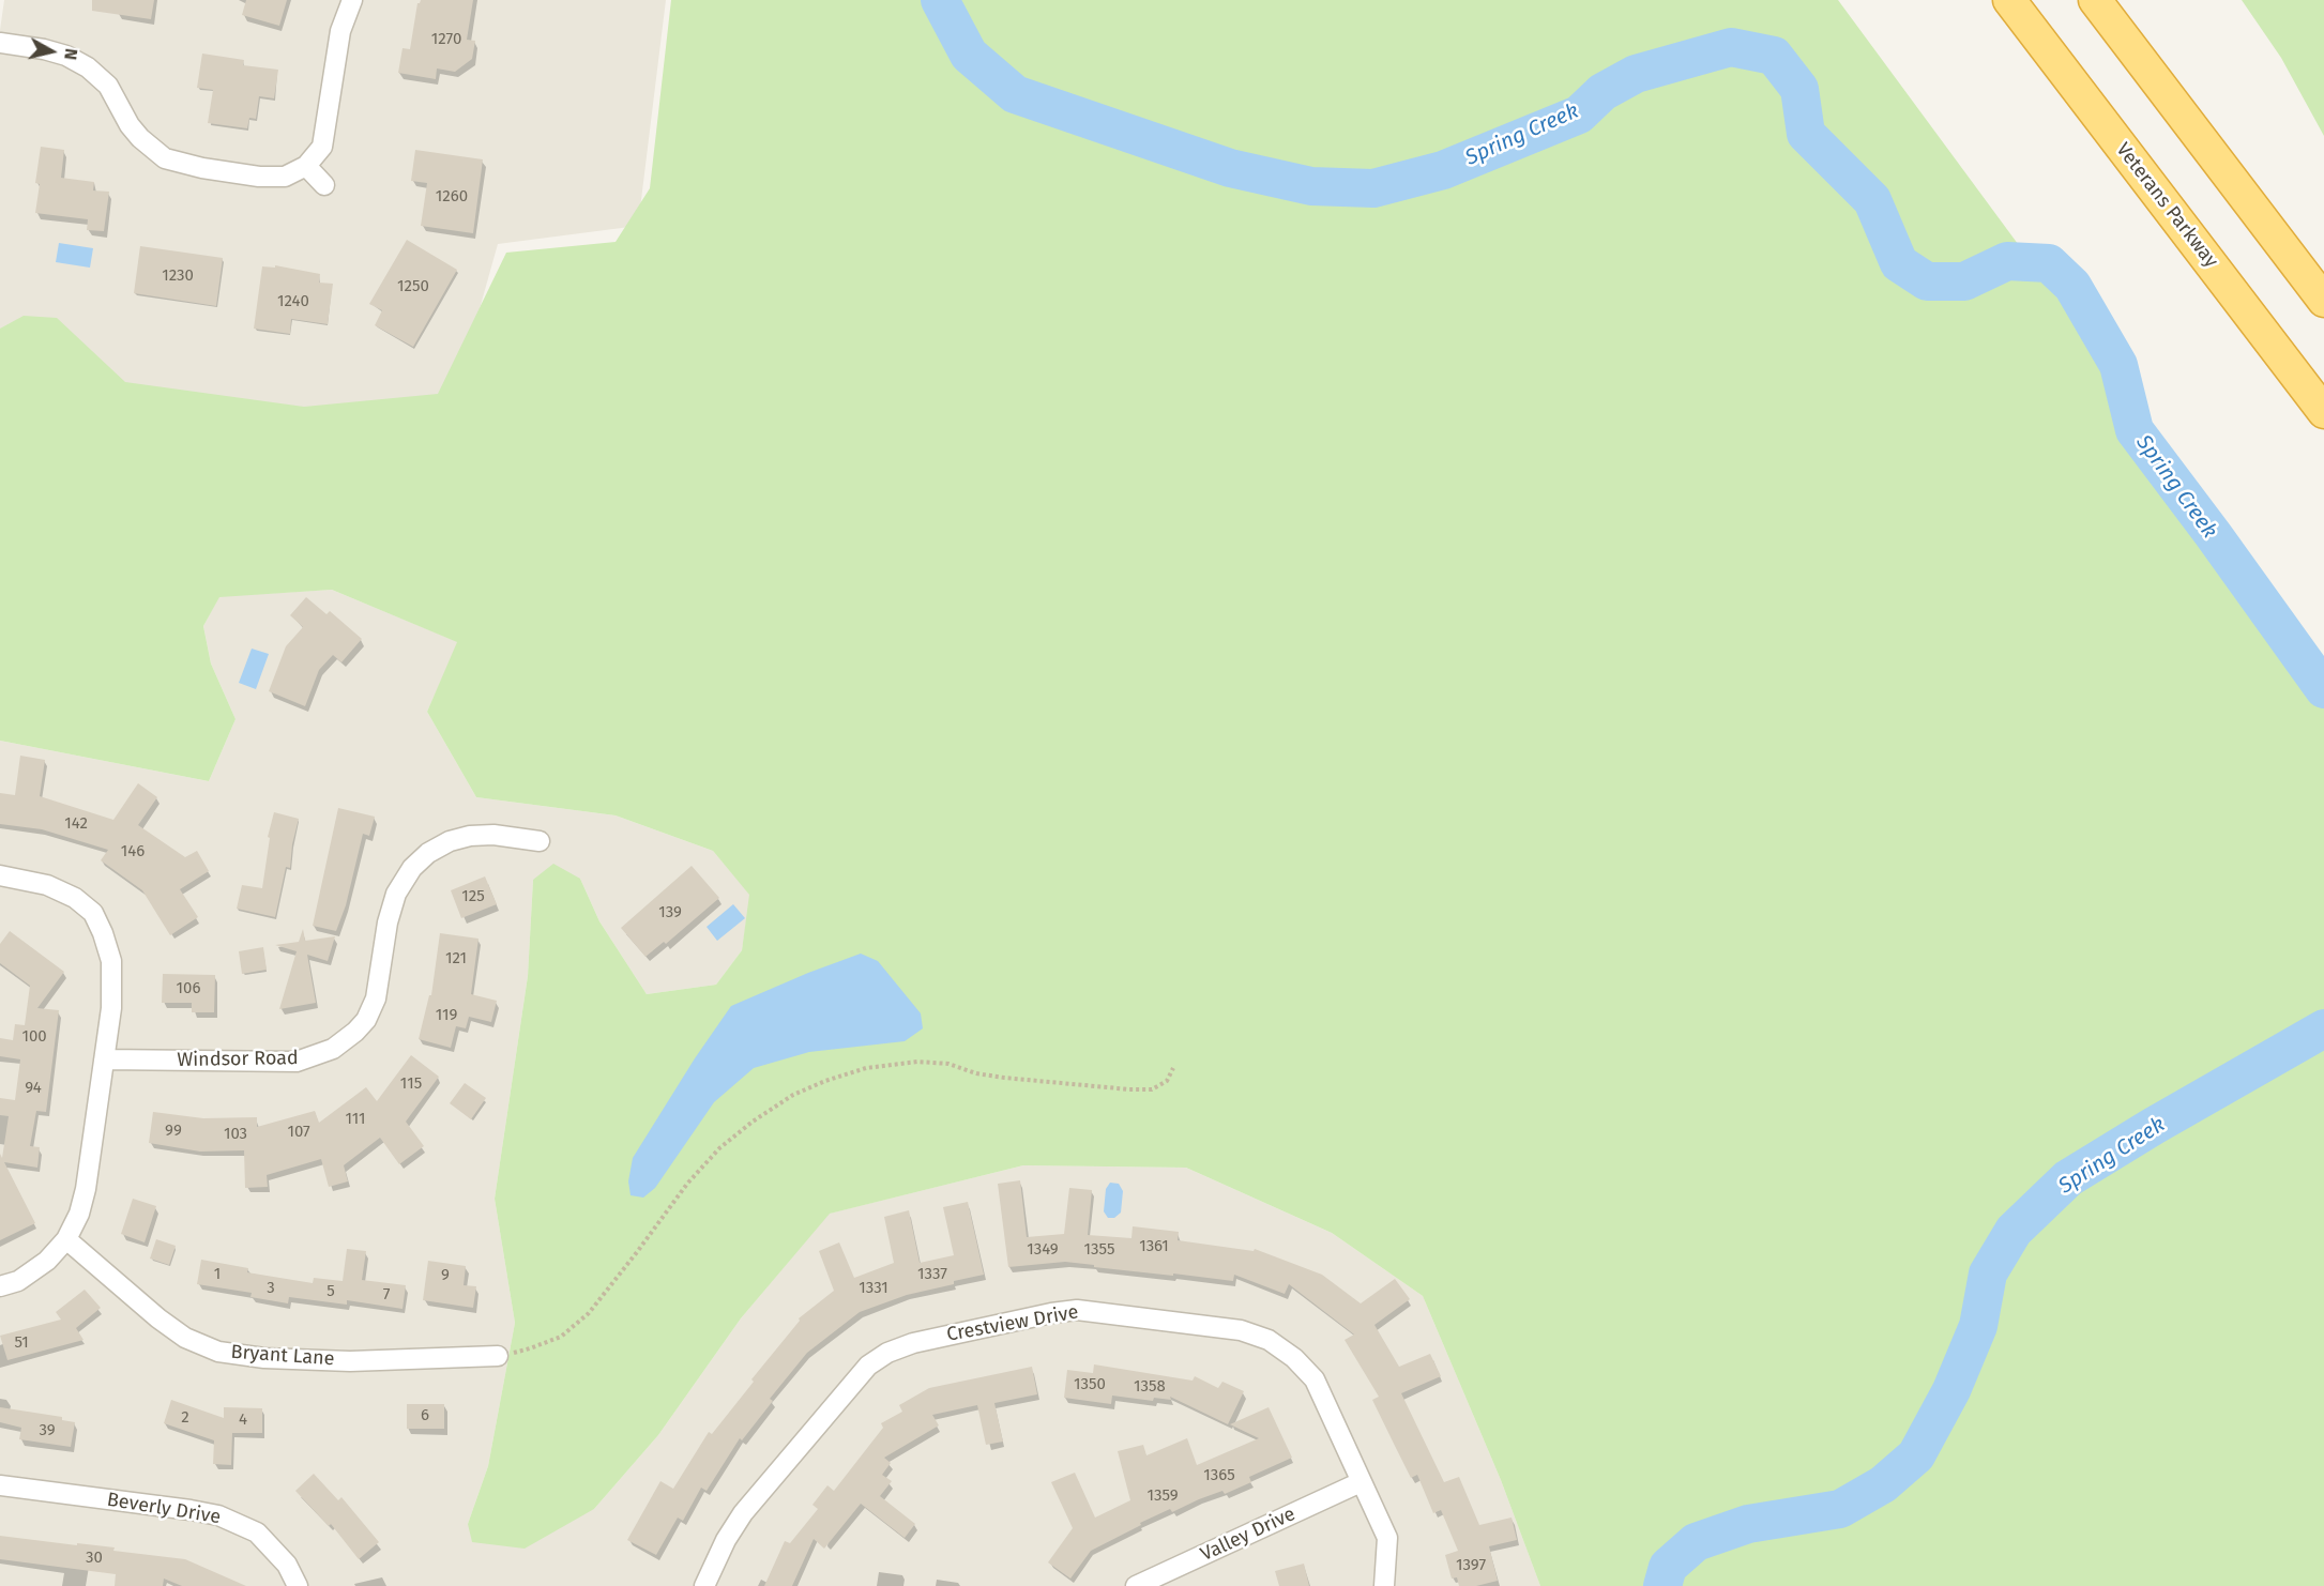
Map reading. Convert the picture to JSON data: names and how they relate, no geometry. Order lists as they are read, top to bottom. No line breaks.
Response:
{"streets":{"highway":["Veterans Parkway"],"street":["Windsor Road","Crestview Drive","Bryant Lane","Beverly Drive","Valley Drive"]},"crossings":[["Crestview Drive","Valley Drive"]],"water":["Spring Creek"],"house_numbers":["1270","1260","1230","1250","1240","142","146","125","139","121","106","119","100","115","94","111","99","107","103","1361","1349","1355","1","1337","9","3","1331","5","7","51","1350","1358","6","2","4","39","1365","1359","30","1397"],"north":"right"}
